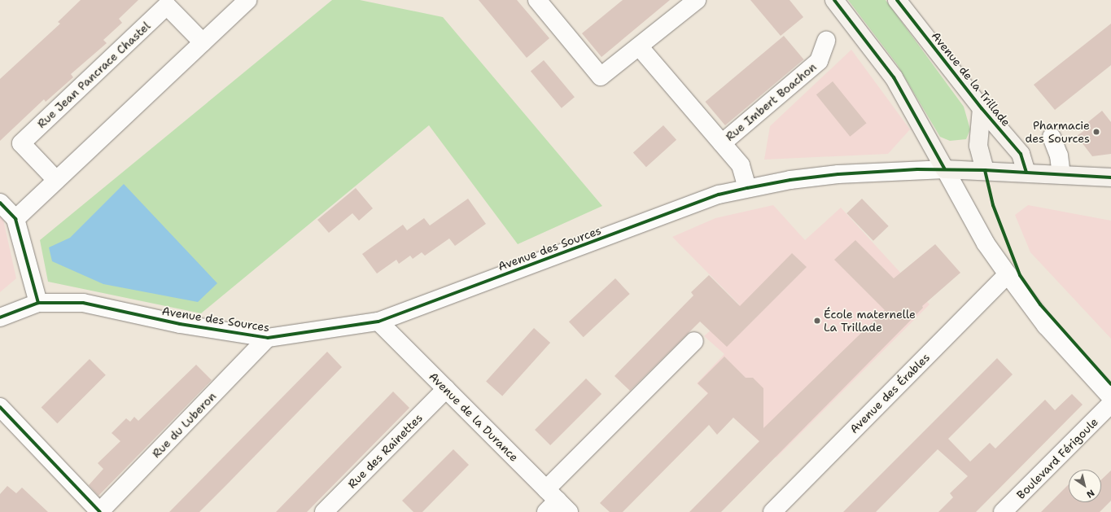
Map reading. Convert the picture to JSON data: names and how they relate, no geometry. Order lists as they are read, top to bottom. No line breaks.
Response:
{"streets":{"street":["Rue Jean Pancrace Chastel","Avenue de la Trillade","Rue Imbert Boachon","Avenue des Sources","Avenue des Érables","Avenue de la Durance","Rue du Luberon","Rue des Rainettes","Boulevard Férigoule"]},"crossings":[["Avenue de la Trillade","Avenue des Sources"],["Avenue des Sources","Avenue de la Durance"],["Avenue des Sources","Rue du Luberon"],["Avenue de la Durance","Rue des Rainettes"]],"places":["Pharmacie des Sources","École maternelle La Trillade"],"north":"bottom right"}
